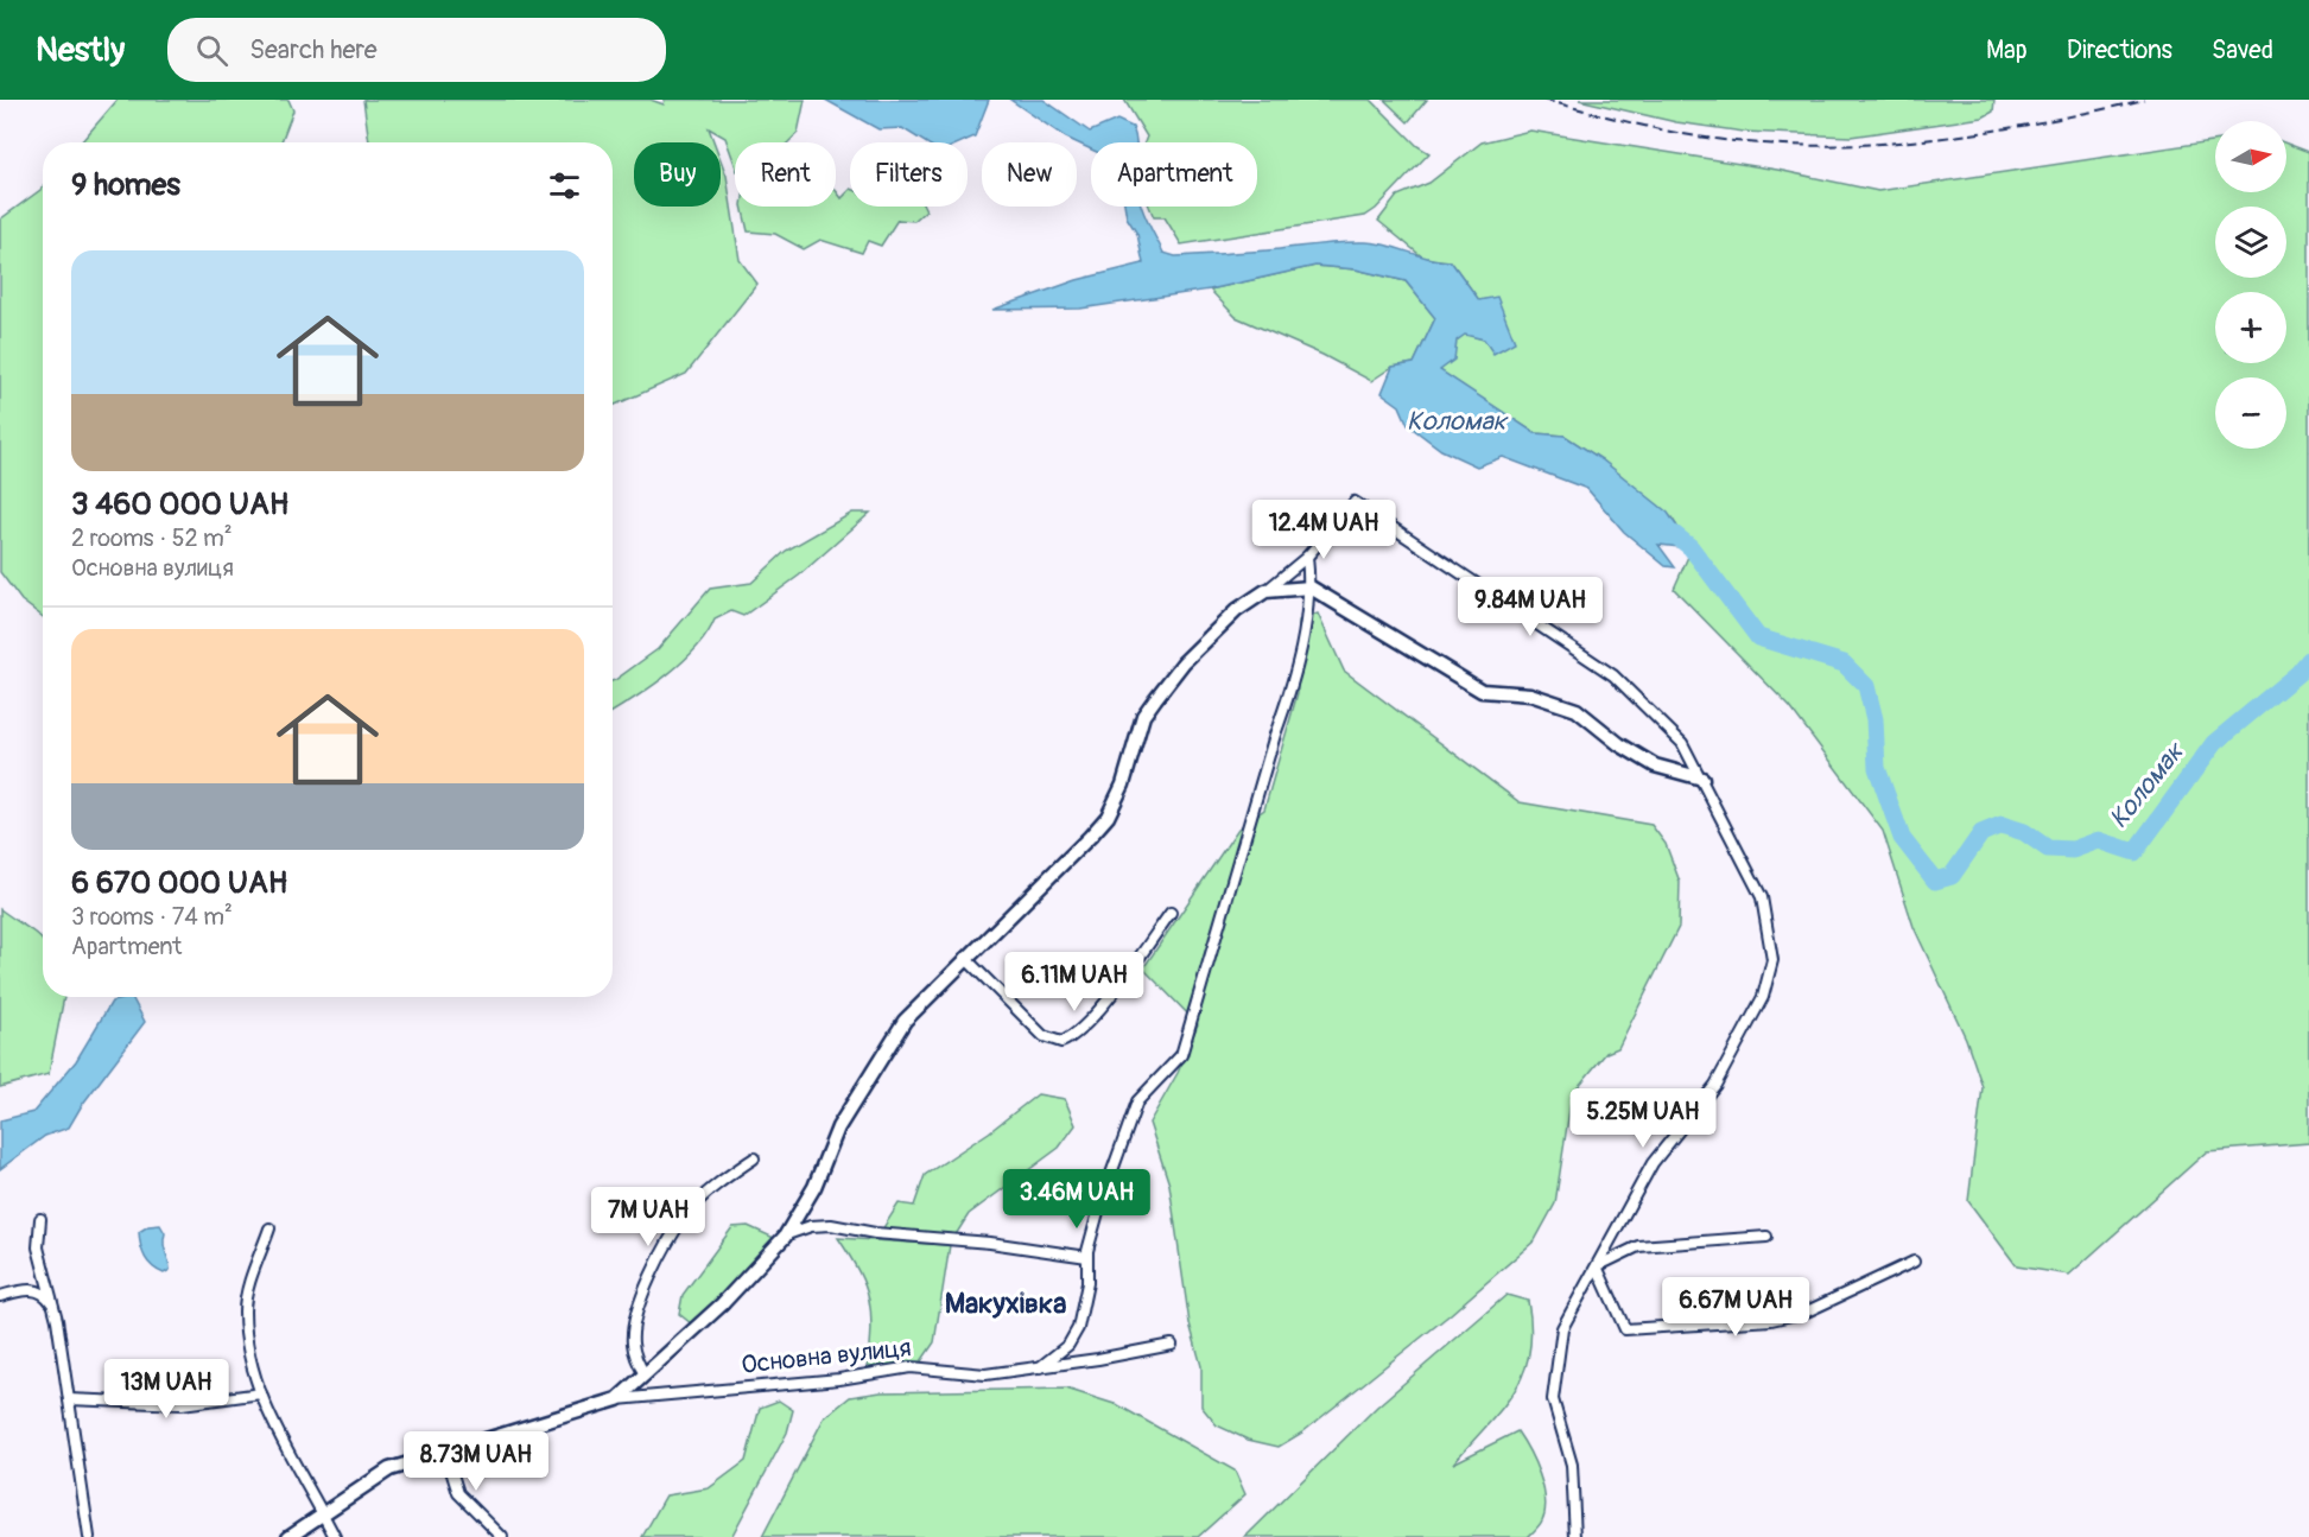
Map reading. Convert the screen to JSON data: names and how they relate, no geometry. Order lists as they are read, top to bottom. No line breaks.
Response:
{"streets":{"street":["Основна вулиця"]},"districts":["Макухівка"],"water":["Коломак"],"north":"right","page":{"header":"Nestly","search":"Search here","nav":["Map","Directions","Saved"],"map_buttons":["+","−"],"chip":["Buy","Rent","Filters","New","Apartment"],"heading":"9 homes","list":[{"name":"3 460 000 UAH","note":"2 rooms · 52 m² · Основна вулиця"},{"name":"6 670 000 UAH","note":"3 rooms · 74 m² · Apartment"}],"price":["12.4M UAH","9.84M UAH","6.11M UAH","5.25M UAH","3.46M UAH","7M UAH","6.67M UAH","13M UAH","8.73M UAH"]}}
